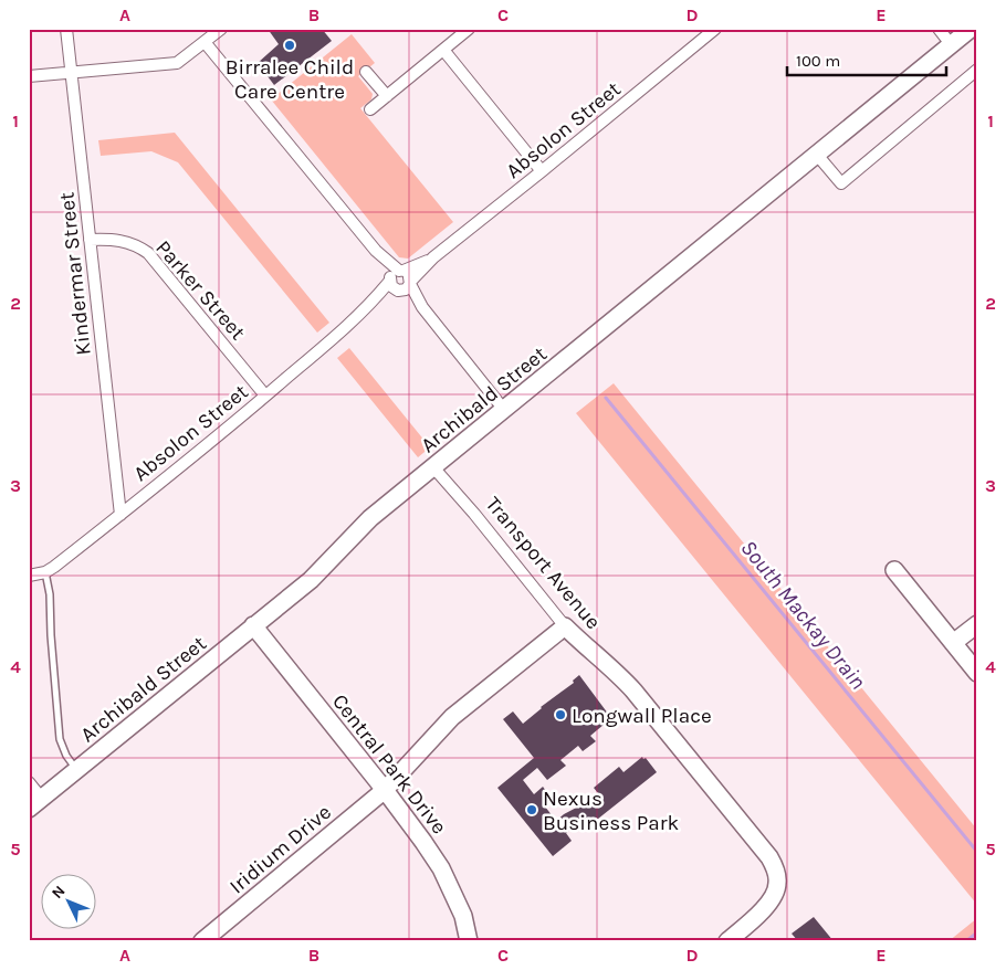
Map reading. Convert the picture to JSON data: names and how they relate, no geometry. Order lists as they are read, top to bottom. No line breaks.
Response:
{"streets":{"street":["Absolon Street","Kindermar Street","Parker Street","Archibald Street","Transport Avenue","Central Park Drive","Iridium Drive"]},"crossings":[["Absolon Street","Kindermar Street"],["Absolon Street","Parker Street"],["Kindermar Street","Parker Street"],["Archibald Street","Transport Avenue"],["Archibald Street","Central Park Drive"],["Central Park Drive","Iridium Drive"]],"water":["South Mackay Drain"],"places":["Birralee Child Care Centre","Longwall Place","Nexus Business Park"],"scale_bar":"100 m","north":"top left","grid":{"columns":["A","B","C","D","E"],"rows":["1","2","3","4","5"]}}
